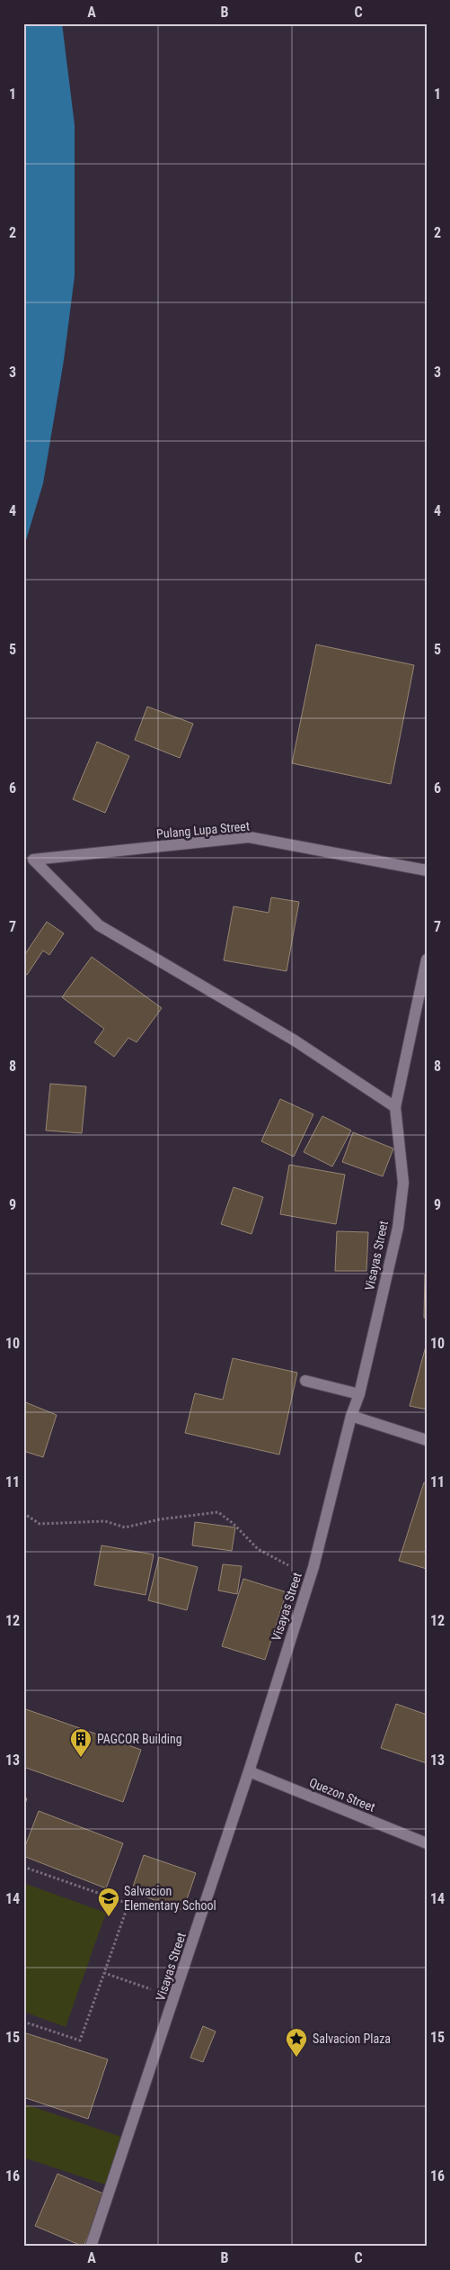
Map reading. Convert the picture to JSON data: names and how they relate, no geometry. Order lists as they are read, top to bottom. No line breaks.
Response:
{"streets":{"street":["Pulang Lupa Street","Visayas Street","Quezon Street"]},"crossings":[["Pulang Lupa Street","Visayas Street"],["Visayas Street","Quezon Street"]],"places":{"building":["PAGCOR Building"],"school or university":["Salvacion Elementary School"],"place":["Salvacion Plaza"]},"grid":{"columns":["A","B","C"],"rows":["1","2","3","4","5","6","7","8","9","10","11","12","13","14","15","16"]}}
